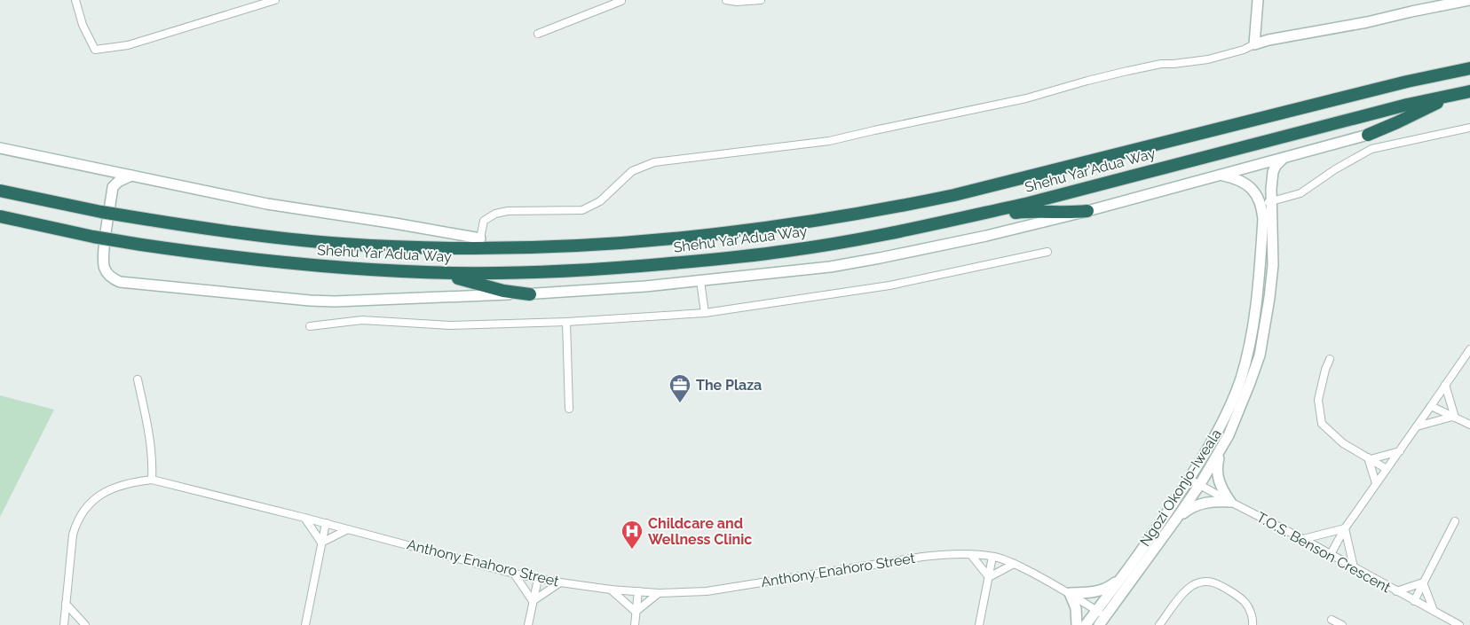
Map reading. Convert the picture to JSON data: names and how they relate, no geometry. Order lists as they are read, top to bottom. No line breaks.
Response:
{"streets":{"highway":["Shehu Yar'Adua Way"],"street":["Ngozi Okonjo-Iweala","T.O.S. Benson Crescent","Anthony Enahoro Street"]},"crossings":[["Ngozi Okonjo-Iweala","T.O.S. Benson Crescent"],["Ngozi Okonjo-Iweala","Anthony Enahoro Street"]],"places":{"office":["The Plaza"],"hospital":["Childcare and Wellness Clinic"]}}
